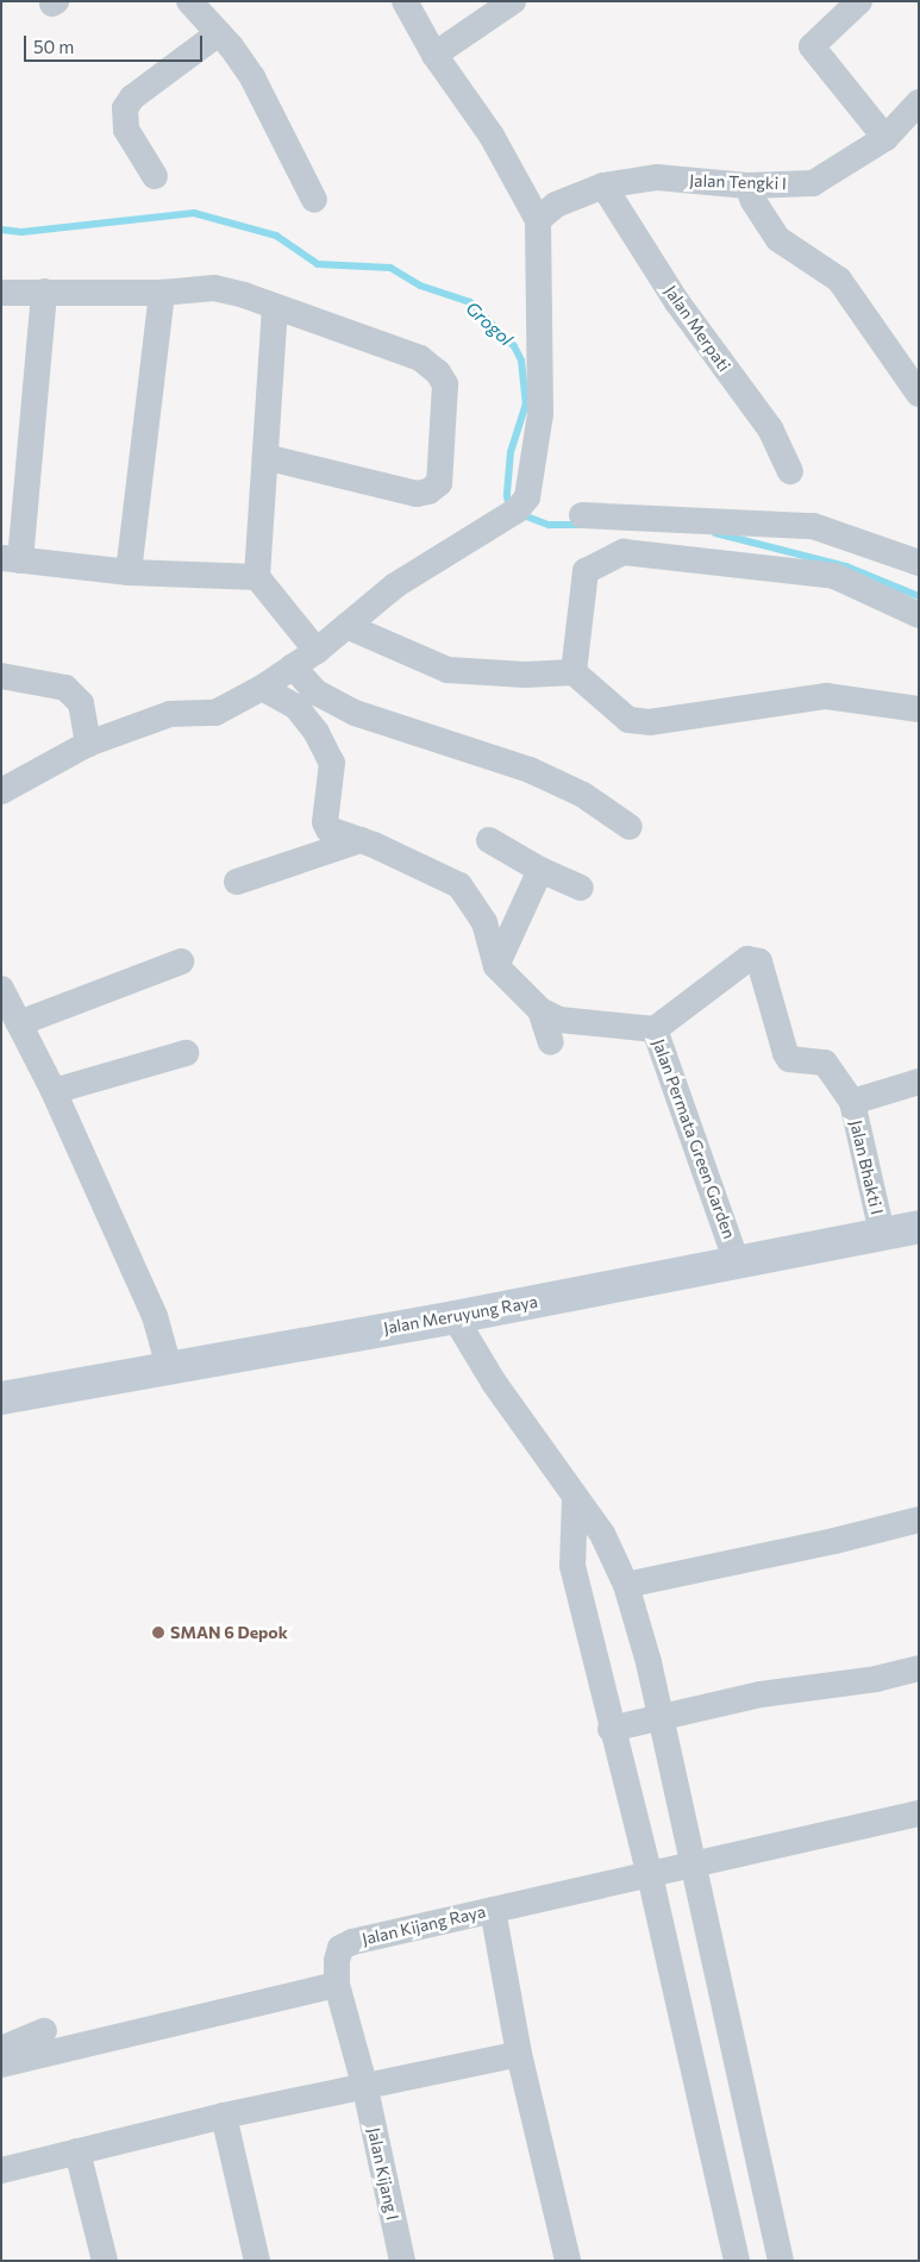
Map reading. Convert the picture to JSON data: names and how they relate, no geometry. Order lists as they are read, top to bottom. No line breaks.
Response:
{"streets":{"main road":["Jalan Meruyung Raya"],"street":["Jalan Tengki I","Jalan Merpati","Jalan Permata Green Garden","Jalan Bhakti I","Jalan Kijang Raya","Jalan Kijang I"]},"crossings":[["Jalan Tengki I","Jalan Merpati"],["Jalan Permata Green Garden","Jalan Meruyung Raya"],["Jalan Bhakti I","Jalan Meruyung Raya"],["Jalan Kijang Raya","Jalan Kijang I"]],"water":["Grogol"],"places":["SMAN 6 Depok"],"scale_bar":"50 m"}
